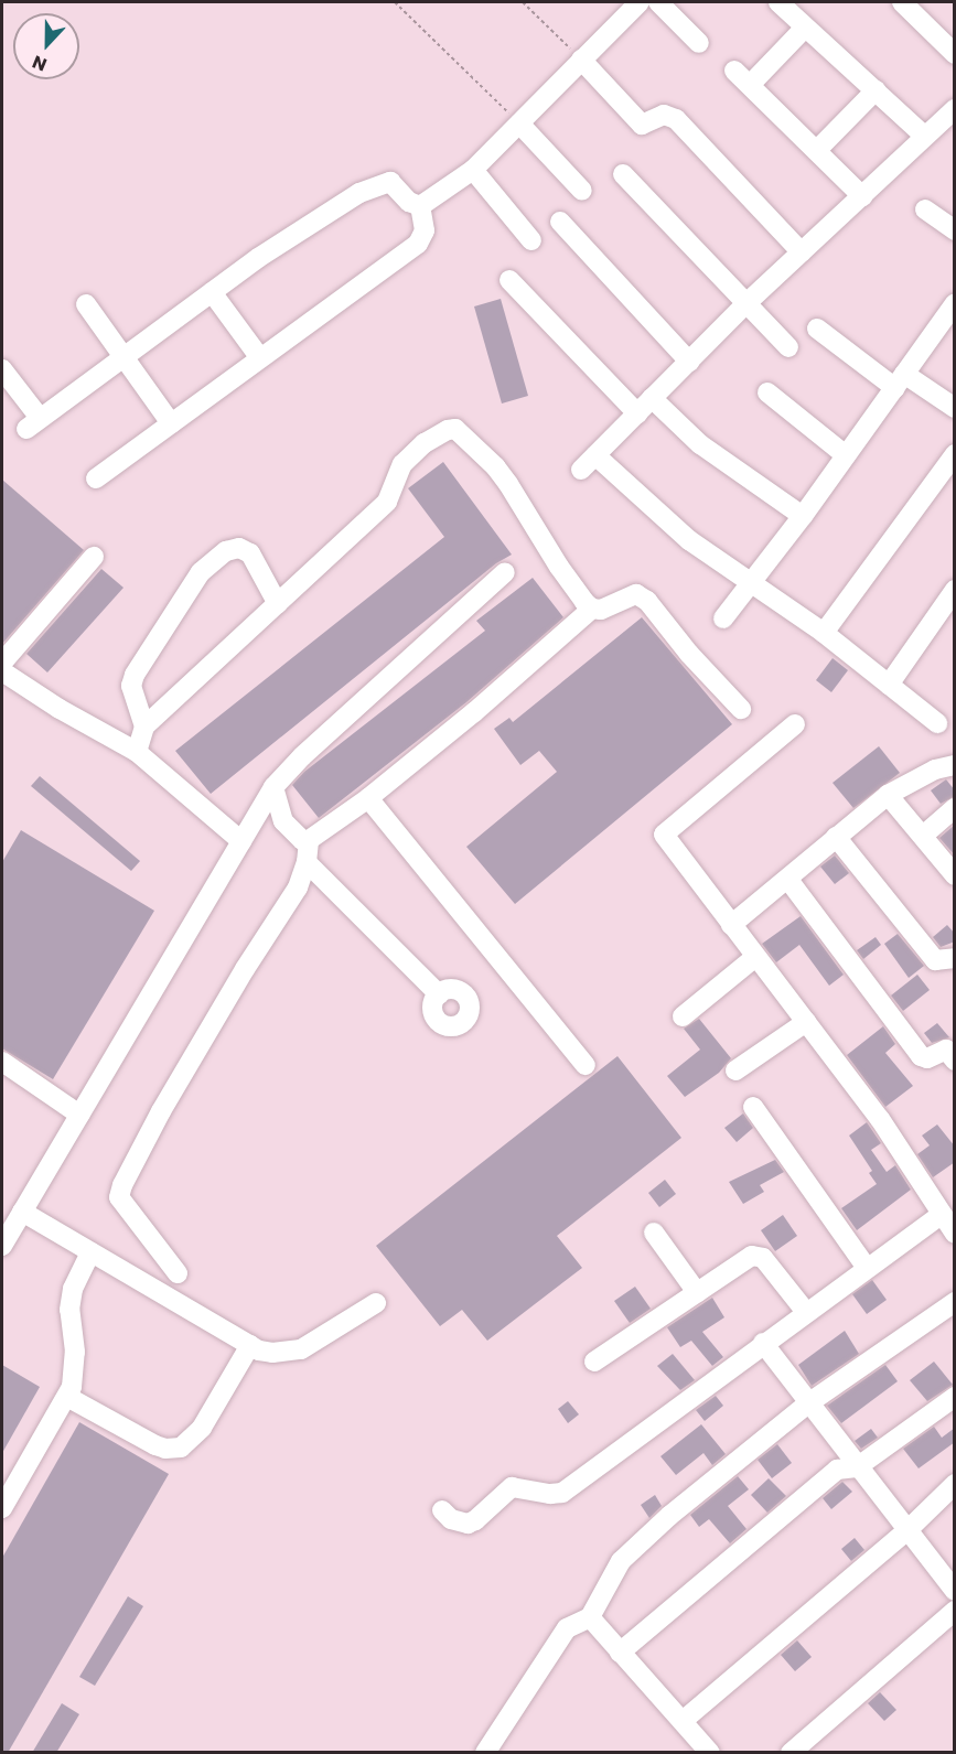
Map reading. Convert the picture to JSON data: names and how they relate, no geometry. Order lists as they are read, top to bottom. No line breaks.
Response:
{"north":"bottom"}
